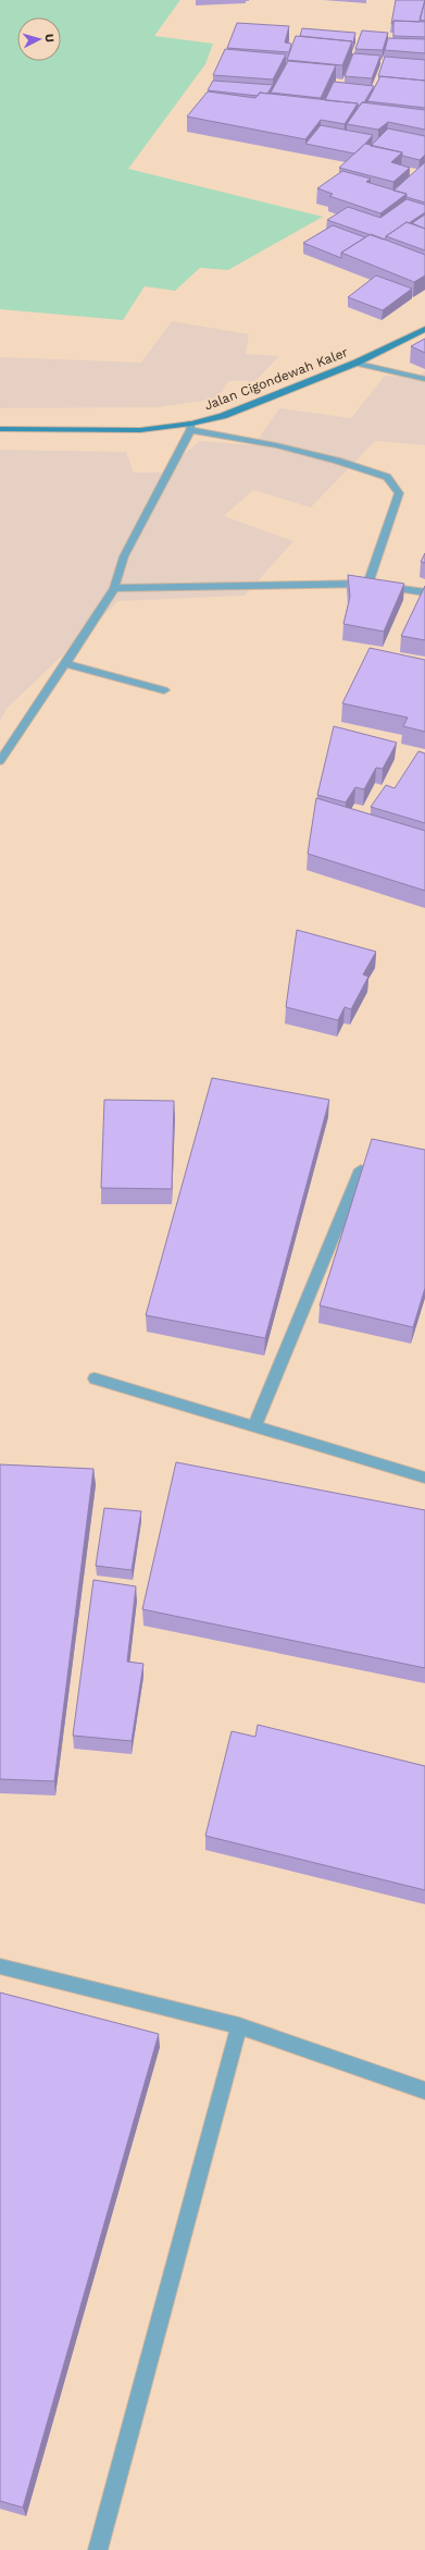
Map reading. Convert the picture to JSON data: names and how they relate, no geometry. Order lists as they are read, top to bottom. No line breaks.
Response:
{"streets":{"main road":["Jalan Cigondewah Kaler"]},"north":"right"}
